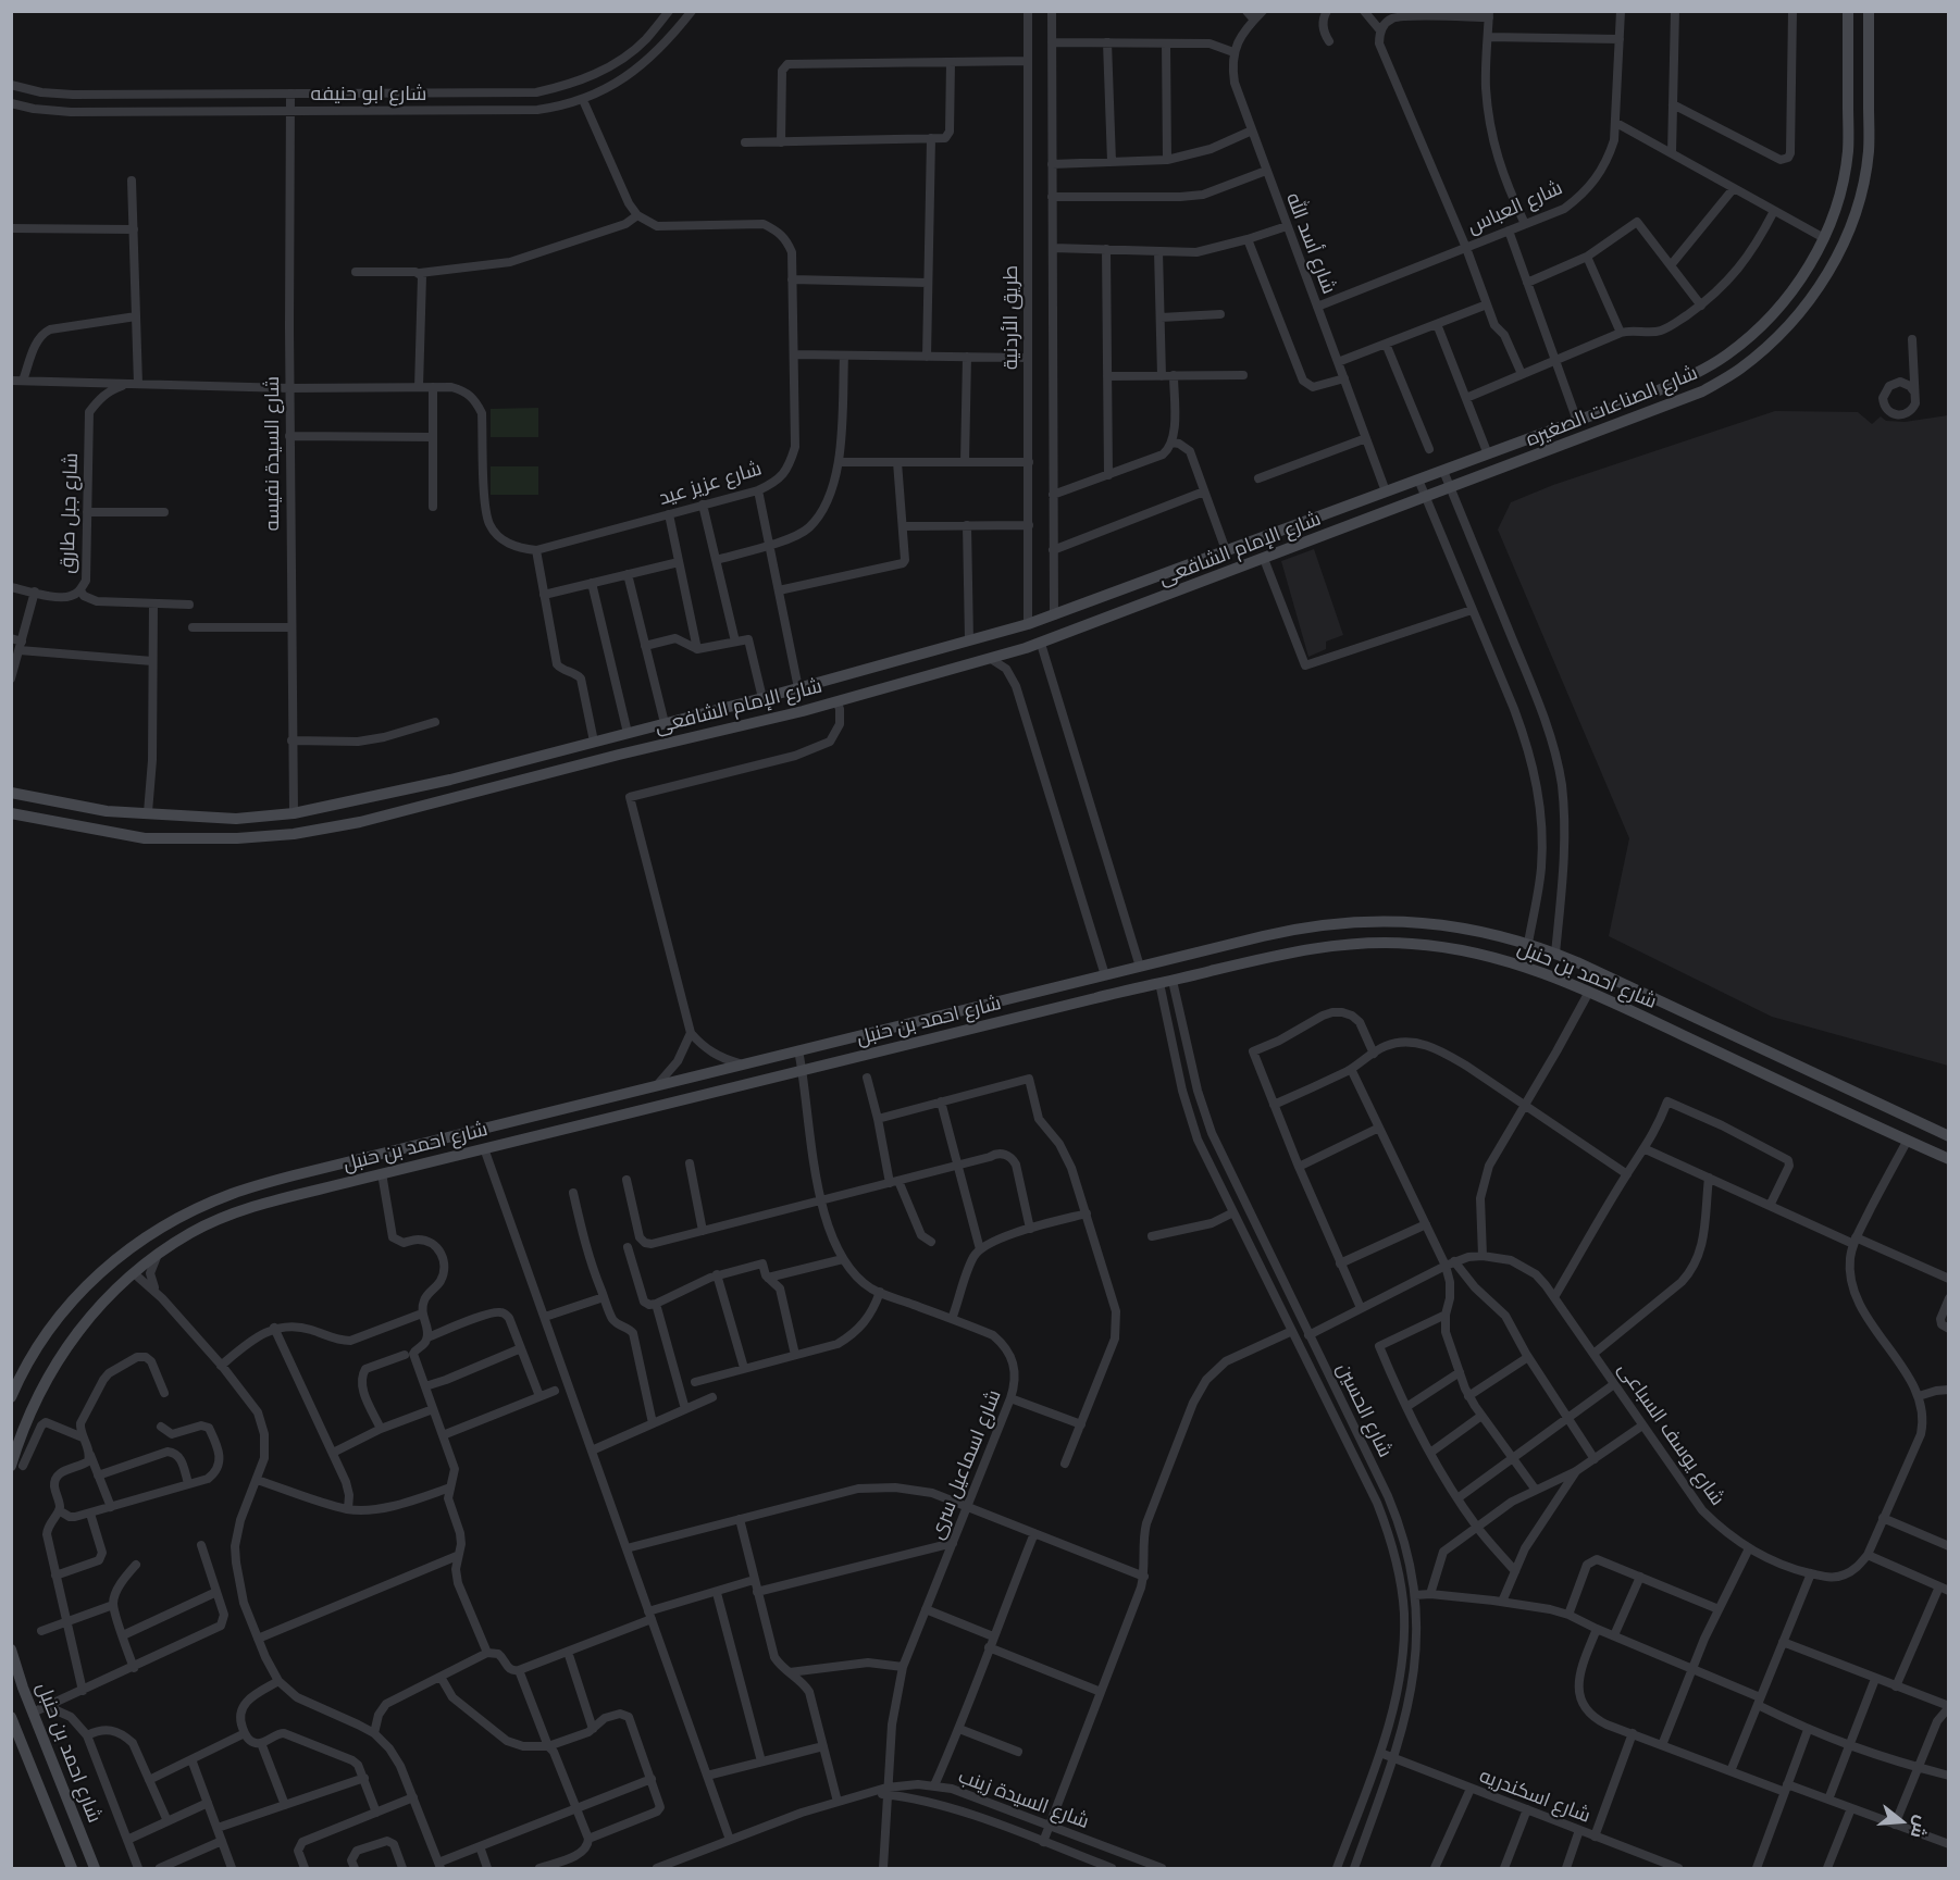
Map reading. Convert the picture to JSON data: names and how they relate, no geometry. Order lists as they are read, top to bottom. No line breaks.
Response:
{"streets":{"street":["شارع ابو حنيفه","شارع العباس","شارع أسد الله","طريق الأردنية","شارع الصناعات الصغيره","شارع السيدة نفيسه","شارع عزيز عيد","شارع جبل طارق","شارع الإمام الشافعى","شارع احمد بن حنبل","شارع الحسين","شارع يوسف السباعى","شارع اسماعيل سرى","شارع اسكندريه","شارع السيدة زينب"]},"crossings":[["شارع ابو حنيفه","شارع السيدة نفيسه"],["شارع العباس","شارع أسد الله"],["شارع أسد الله","شارع الإمام الشافعى"],["طريق الأردنية","شارع الإمام الشافعى"],["شارع الصناعات الصغيره","شارع الإمام الشافعى"],["شارع السيدة نفيسه","شارع الإمام الشافعى"],["شارع احمد بن حنبل","شارع الحسين"],["شارع احمد بن حنبل","شارع يوسف السباعى"],["شارع احمد بن حنبل","شارع اسماعيل سرى"],["شارع الحسين","شارع يوسف السباعى"],["شارع الحسين","شارع اسكندريه"],["شارع اسماعيل سرى","شارع السيدة زينب"]],"north":"right"}
